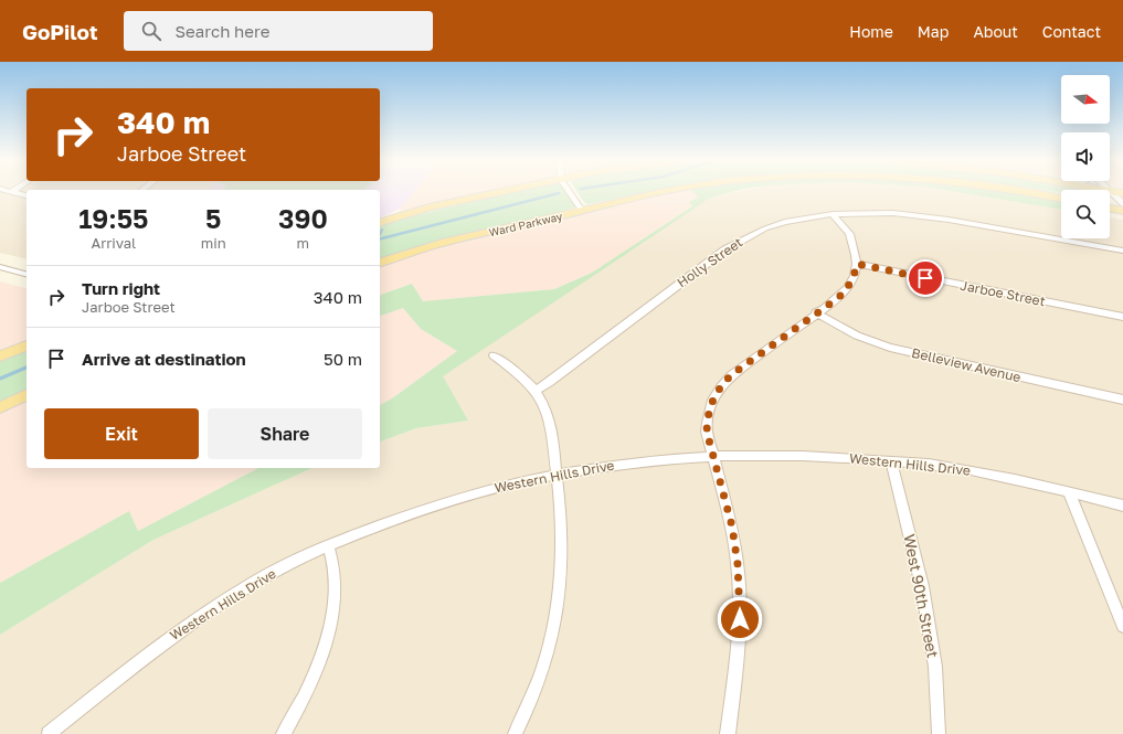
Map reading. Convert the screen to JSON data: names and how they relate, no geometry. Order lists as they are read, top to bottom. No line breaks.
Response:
{"streets":{"main road":["Ward Parkway"],"street":["Holly Street","Jarboe Street","Belleview Avenue","Western Hills Drive","West 90th Street"]},"crossings":[["Western Hills Drive","West 90th Street"]],"north":"right","page":{"header":"GoPilot","search":"Search here","nav":["Home","Map","About","Contact"],"turn":["340 m","Jarboe Street"],"eta":["19:55","Arrival","5","min","390","m"],"list":[{"name":"Turn right","note":"Jarboe Street","value":"340 m"},{"name":"Arrive at destination","value":"50 m"}],"buttons":["Exit","Share"]}}
